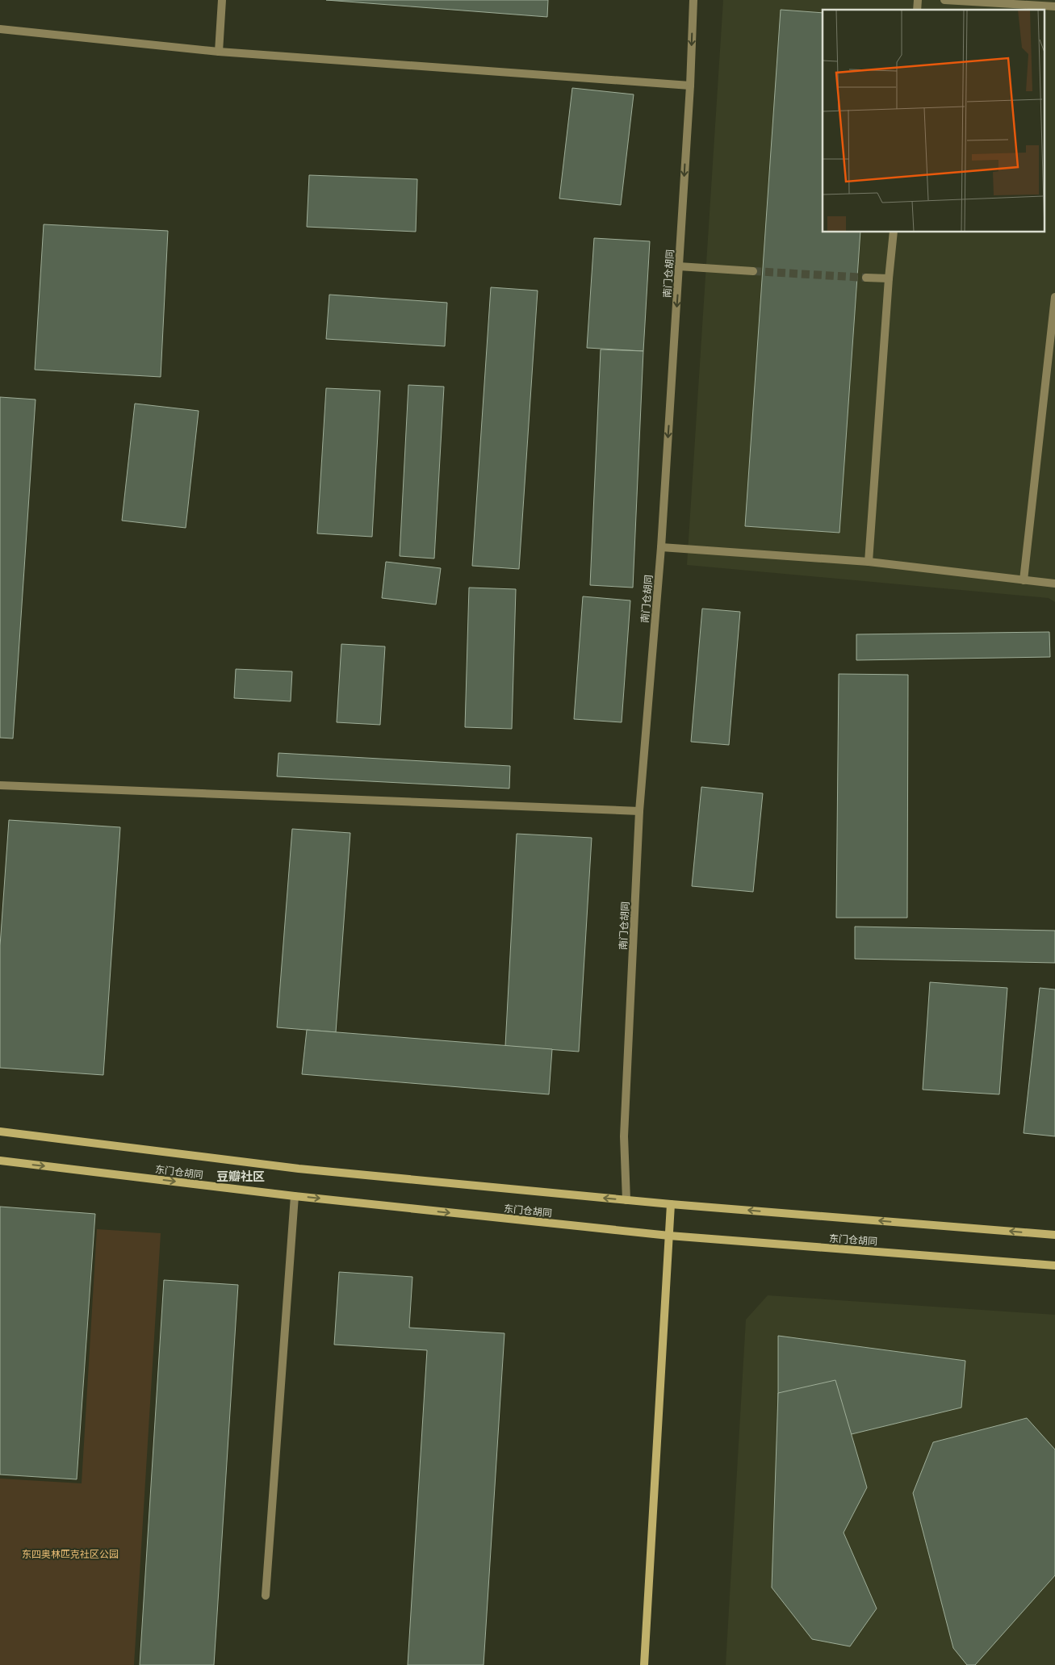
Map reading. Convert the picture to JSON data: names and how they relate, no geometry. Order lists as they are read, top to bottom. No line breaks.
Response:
{"streets":{"street":["南门仓胡同","东门仓胡同"]},"crossings":[["南门仓胡同","东门仓胡同"]],"one_way":["南门仓胡同"],"districts":["豆瓣社区"],"parks":["东四奥林匹克社区公园"]}
